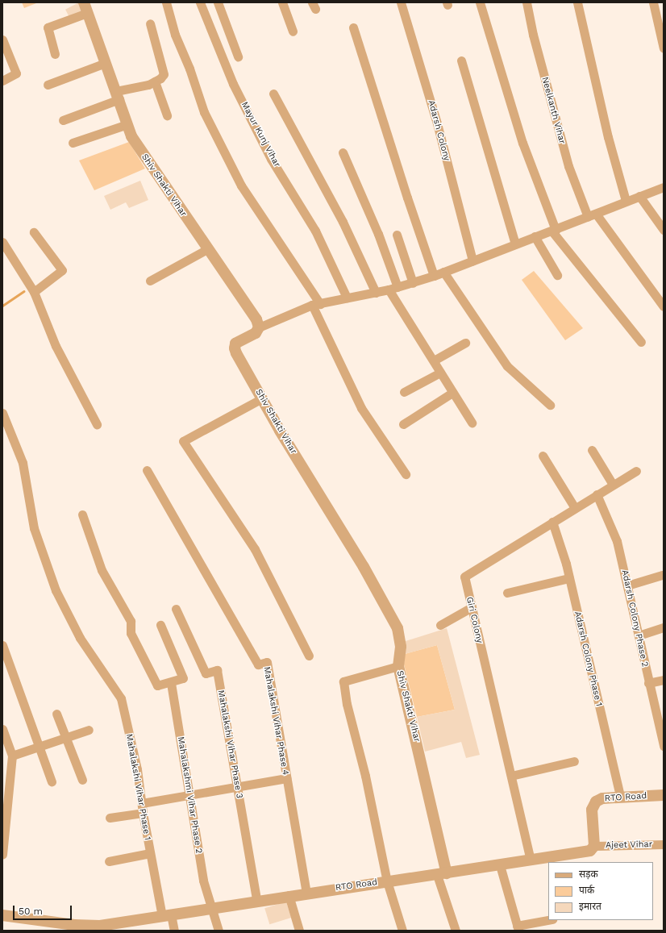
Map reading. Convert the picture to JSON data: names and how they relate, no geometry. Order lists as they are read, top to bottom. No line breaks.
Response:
{"streets":{"street":["Neelkanth Vihar","Adarsh Colony","Mayur Kunj Vihar","Shiv Shakti Vihar","Adarsh Colony Phase 2","Giri Colony","Adarsh Colony Phase 1","Mahalakshi Vihar Phase 4","Mahalakshi Vihar Phase 3","Mahalakshi Vihar Phase 1","Mahalakshmi Vihar Phase 2","RTO Road","Ajeet Vihar"]},"crossings":[["Shiv Shakti Vihar","RTO Road"],["Adarsh Colony Phase 2","Giri Colony"],["Giri Colony","Adarsh Colony Phase 1"],["Giri Colony","RTO Road"],["Adarsh Colony Phase 1","RTO Road"],["Mahalakshi Vihar Phase 4","RTO Road"],["Mahalakshi Vihar Phase 3","RTO Road"],["Mahalakshi Vihar Phase 1","RTO Road"],["Mahalakshmi Vihar Phase 2","RTO Road"],["RTO Road","Ajeet Vihar"]],"legend":["सड़क","पार्क","इमारत"],"scale_bar":"50 m"}
